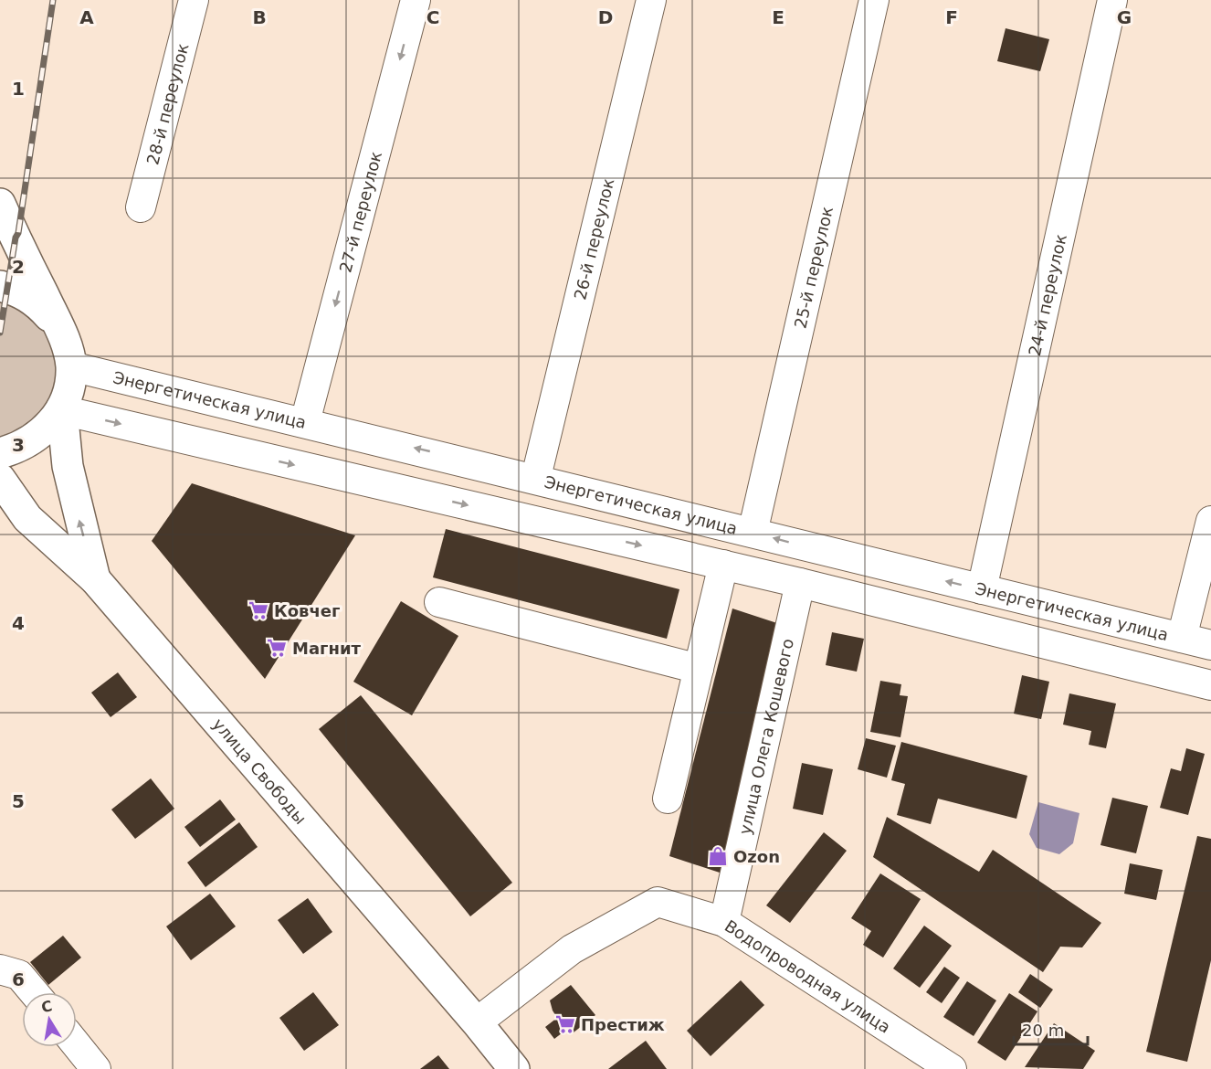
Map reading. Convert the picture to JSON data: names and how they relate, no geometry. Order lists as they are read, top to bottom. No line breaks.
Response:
{"streets":{"main road":["улица Свободы"],"street":["28-й переулок","27-й переулок","26-й переулок","25-й переулок","24-й переулок","Энергетическая улица","улица Олега Кошевого","Водопроводная улица"]},"crossings":[["27-й переулок","Энергетическая улица"],["26-й переулок","Энергетическая улица"],["25-й переулок","Энергетическая улица"],["24-й переулок","Энергетическая улица"],["улица Олега Кошевого","Водопроводная улица"],["улица Свободы","Водопроводная улица"]],"one_way":["27-й переулок"],"places":{"supermarket":["Ковчег","Магнит","Престиж"],"shop":["Ozon"]},"scale_bar":"20 m","north":"top","grid":{"columns":["A","B","C","D","E","F","G"],"rows":["1","2","3","4","5","6"]}}
